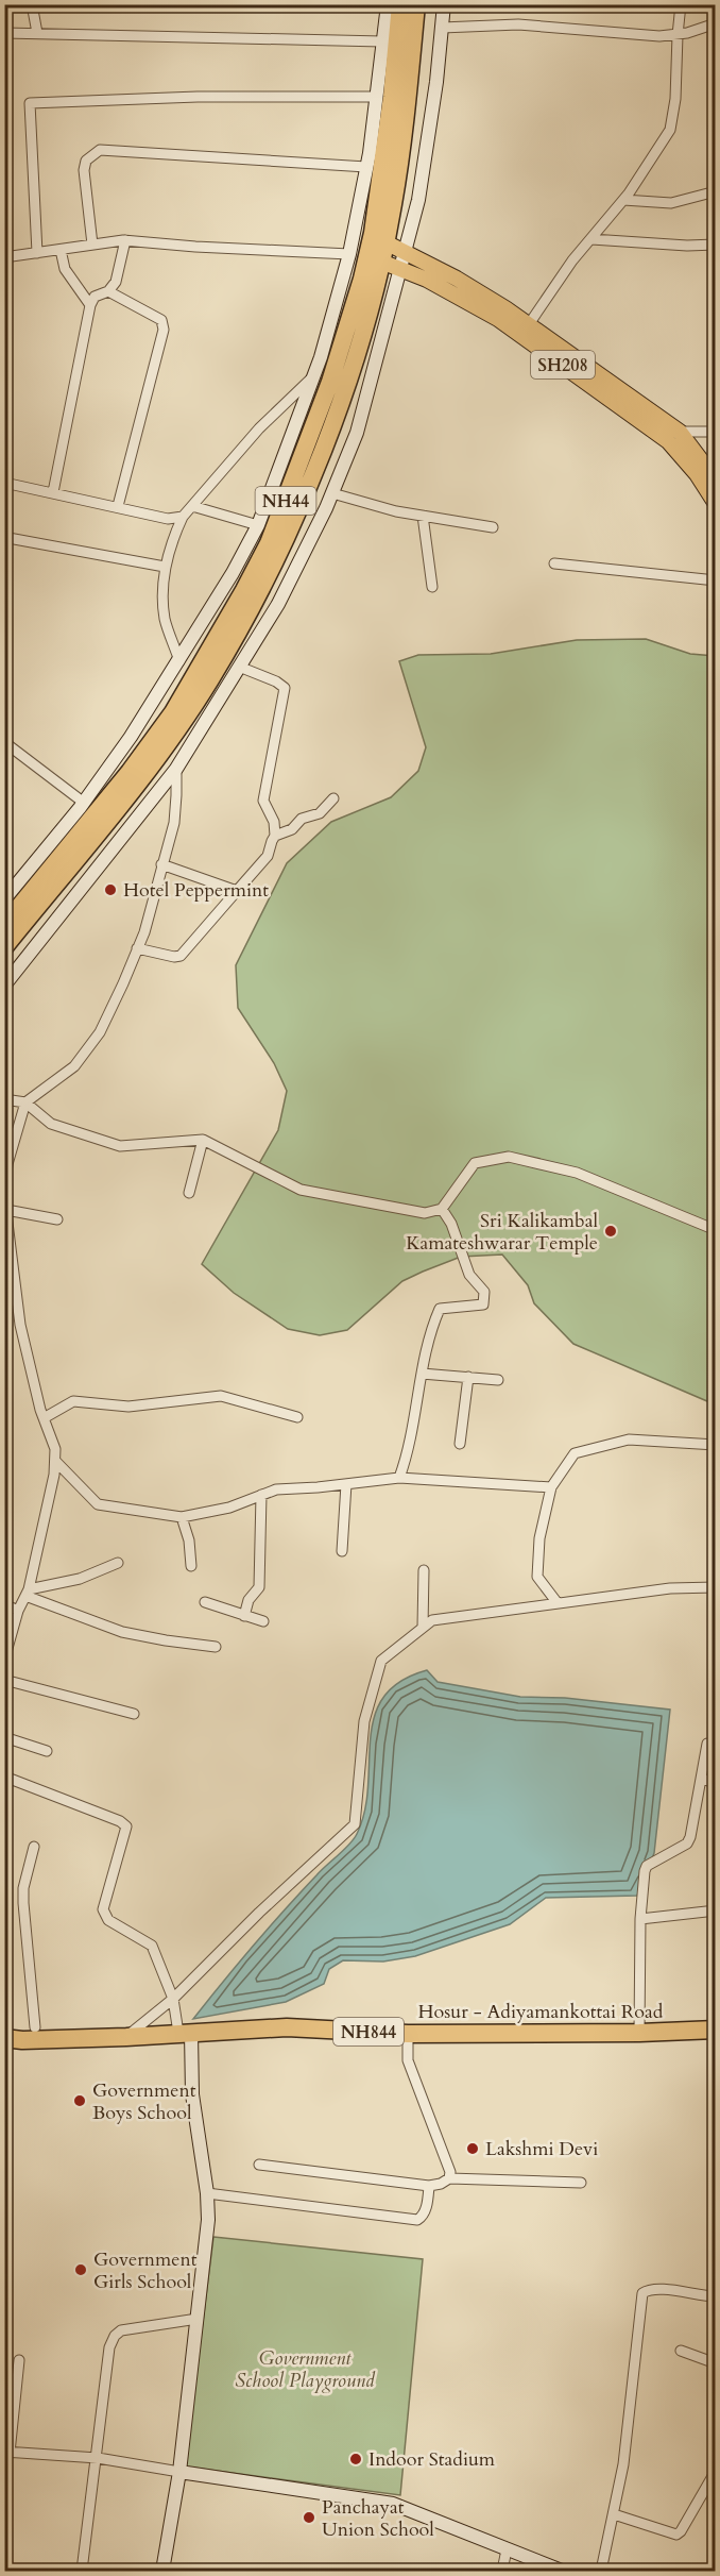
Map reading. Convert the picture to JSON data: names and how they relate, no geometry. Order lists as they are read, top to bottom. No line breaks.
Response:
{"streets":{"highway":["NH44","Hosur - Adiyamankottai Road","NH844"],"main road":["SH208"]},"crossings":[["SH208","NH44"]],"parks":["Government School Playground"],"places":["Hotel Peppermint","Sri Kalikambal Kamateshwarar Temple","Government Boys School","Lakshmi Devi","Government Girls School","Indoor Stadium","Panchayat Union School"]}
